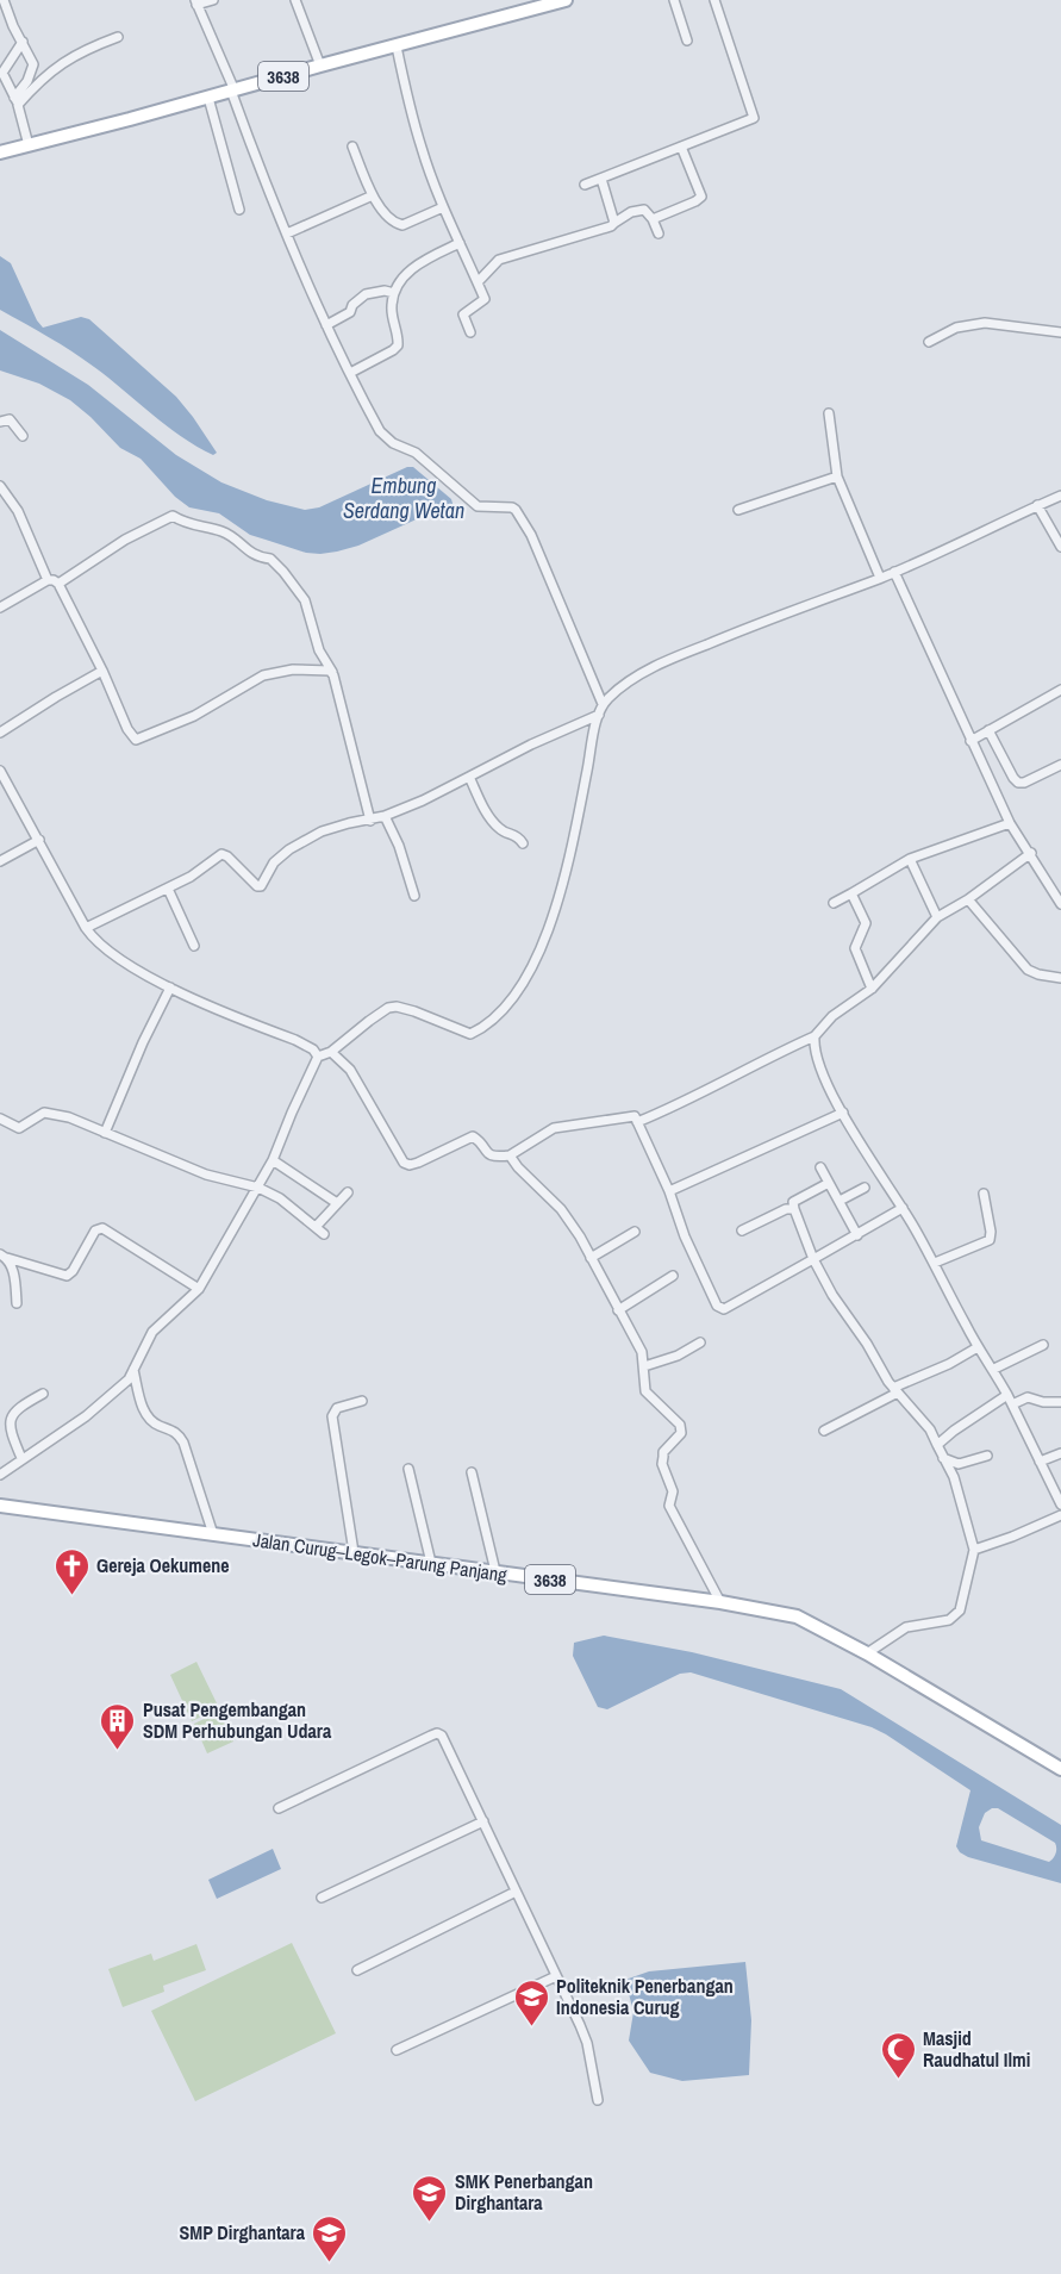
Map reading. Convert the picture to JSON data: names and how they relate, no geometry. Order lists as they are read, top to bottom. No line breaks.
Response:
{"streets":{"main road":["3638","Jalan Curug–Legok–Parung Panjang"]},"water":["Embung Serdang Wetan"],"places":{"church":["Gereja Oekumene"],"building":["Pusat Pengembangan SDM Perhubungan Udara"],"school or university":["Politeknik Penerbangan Indonesia Curug","SMK Penerbangan Dirghantara","SMP Dirghantara"],"mosque":["Masjid Raudhatul Ilmi"]}}
